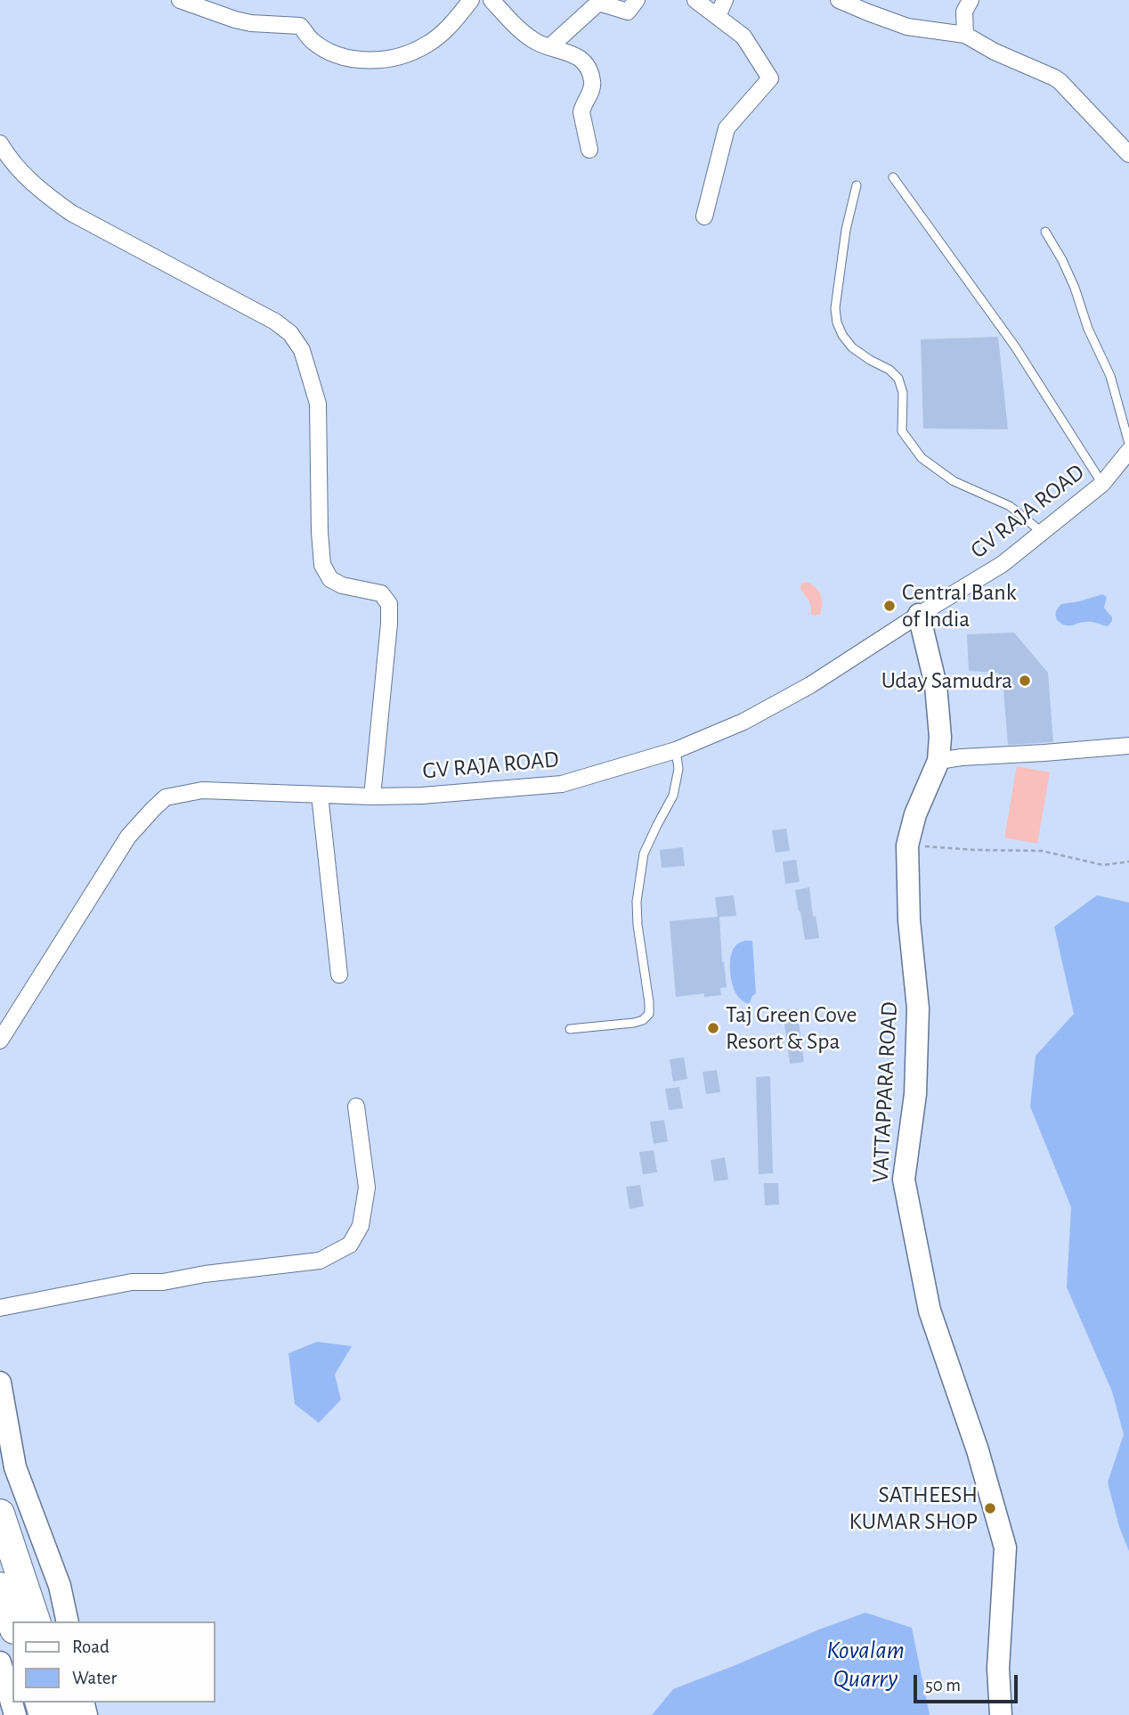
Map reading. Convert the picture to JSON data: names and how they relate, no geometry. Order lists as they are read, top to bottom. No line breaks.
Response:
{"streets":{"street":["GV RAJA ROAD","VATTAPPARA ROAD"]},"crossings":[["GV RAJA ROAD","VATTAPPARA ROAD"]],"water":["Kovalam Quarry"],"places":["Central Bank of India","Uday Samudra","Taj Green Cove Resort & Spa","SATHEESH KUMAR SHOP"],"legend":["Road","Water"],"scale_bar":"50 m"}
